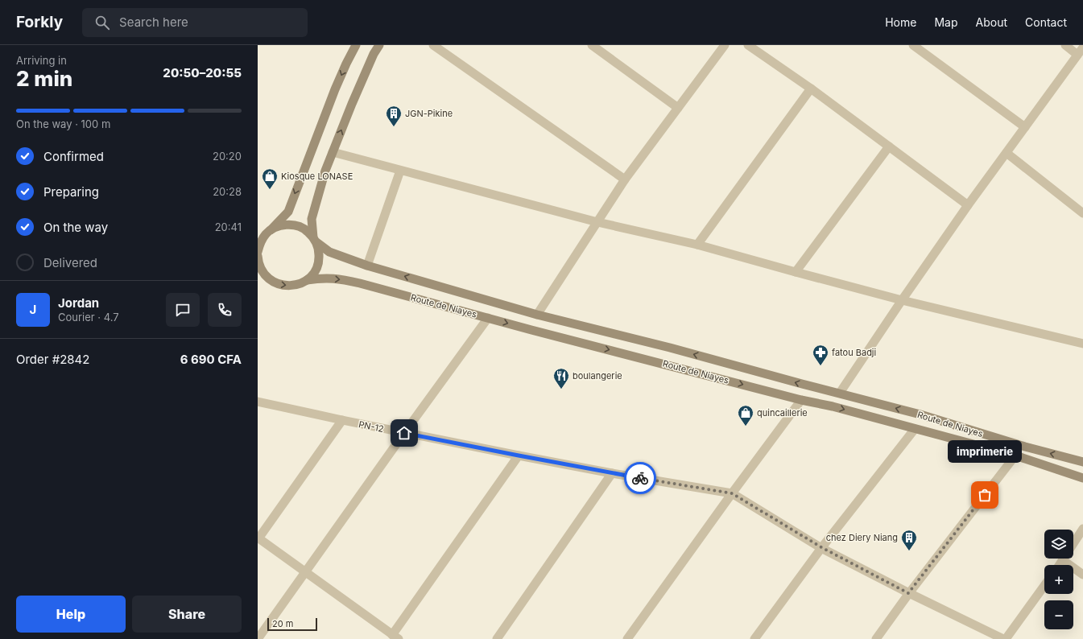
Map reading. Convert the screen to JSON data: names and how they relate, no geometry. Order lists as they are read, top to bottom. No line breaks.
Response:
{"streets":{"main road":["Route de Niayes"],"street":["PN-12"]},"places":{"building":["JGN-Pikine","chez Diery Niang"],"shop":["Kiosque LONASE","quincaillerie"],"pharmacy":["fatou Badji"],"restaurant":["boulangerie"],"other":["imprimerie"]},"scale_bar":"20 m","page":{"header":"Forkly","search":"Search here","nav":["Home","Map","About","Contact"],"heading":["2 min","Arriving in","20:50–20:55"],"panel":["Jordan","Courier · 4.7","Order #2842","6 690 CFA"],"bar":"On the way · 100 m","list":[["Confirmed","20:20"],["Preparing","20:28"],["On the way","20:41"],"Delivered"],"round":"J","bubble":"imprimerie","map_buttons":["+","−"],"buttons":["Help","Share"],"scale":"20 m"}}
